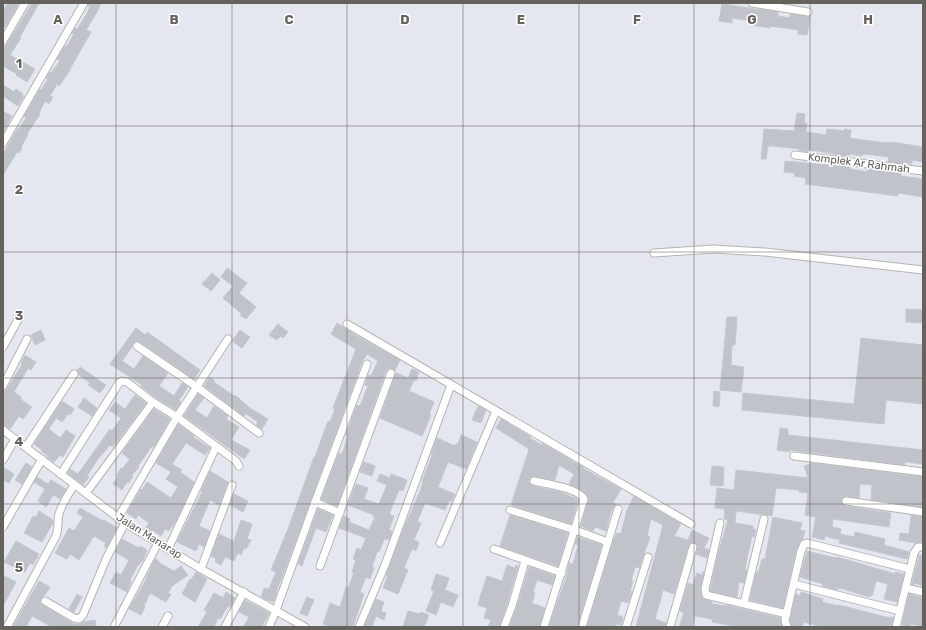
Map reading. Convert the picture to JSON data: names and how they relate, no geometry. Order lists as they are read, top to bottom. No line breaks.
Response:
{"streets":{"street":["Komplek Ar Rahmah","Jalan Manarap"]},"grid":{"columns":["A","B","C","D","E","F","G","H"],"rows":["1","2","3","4","5"]}}
